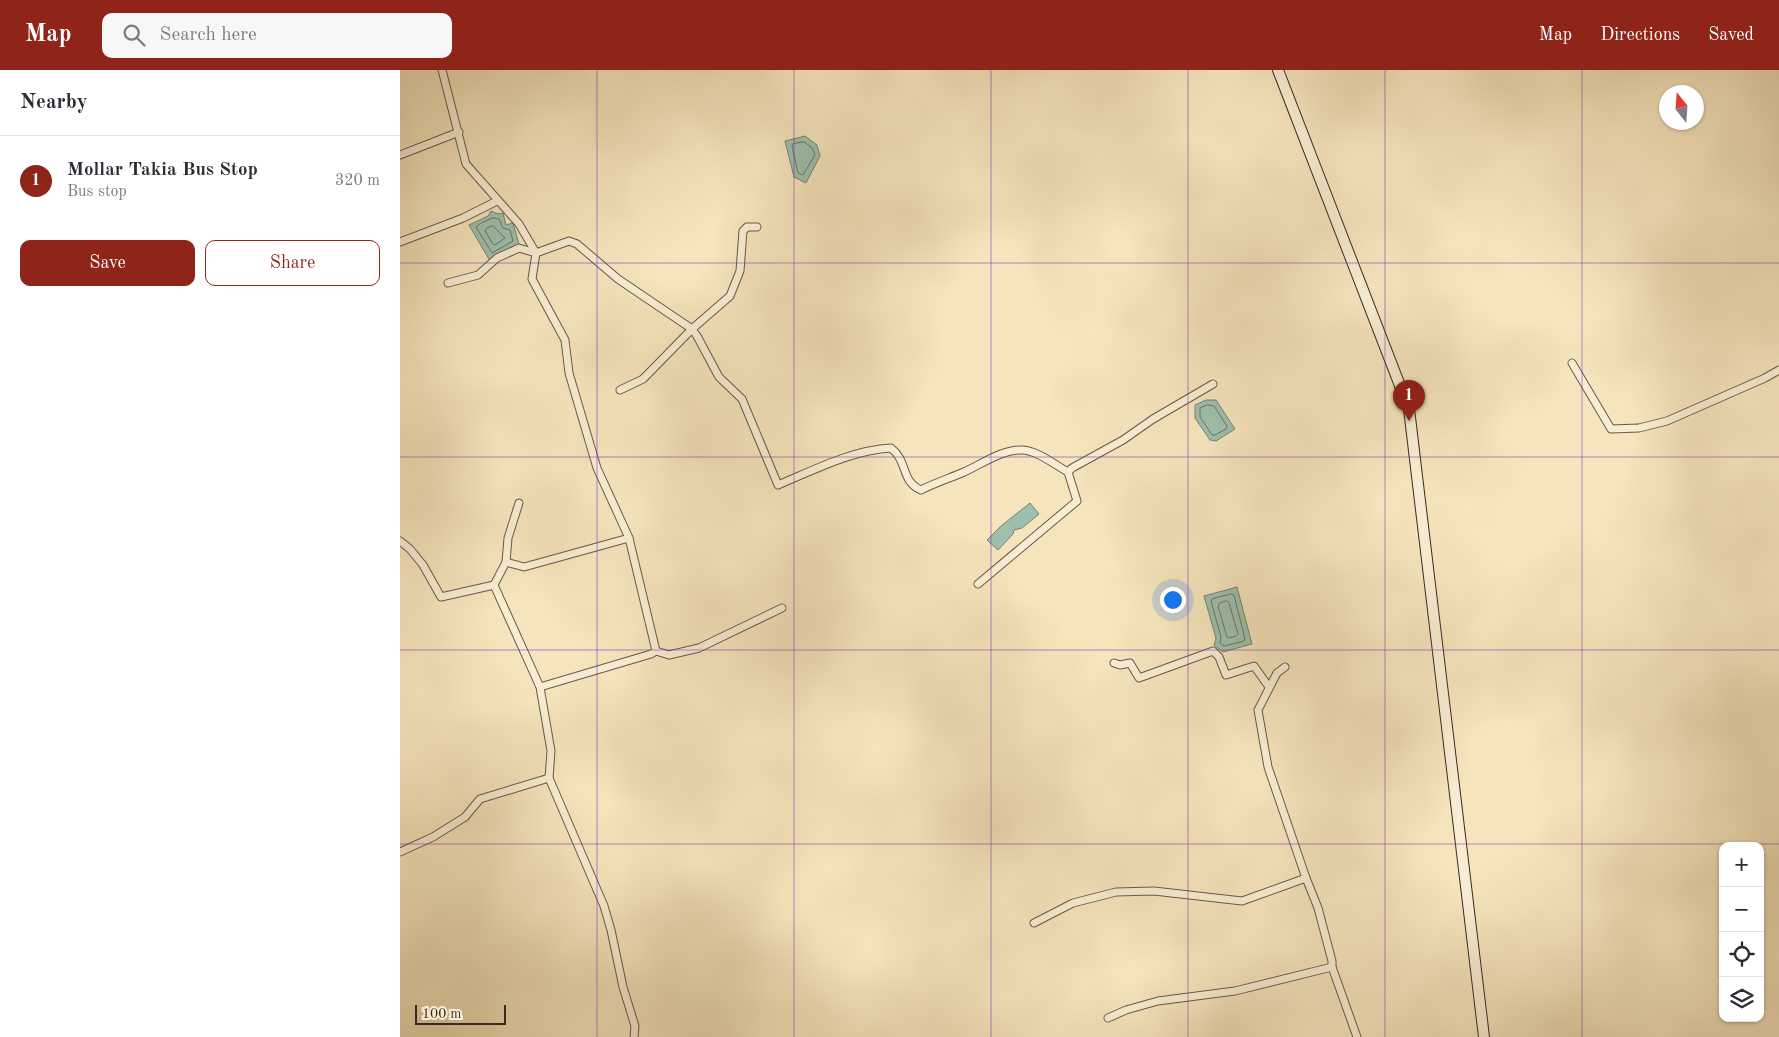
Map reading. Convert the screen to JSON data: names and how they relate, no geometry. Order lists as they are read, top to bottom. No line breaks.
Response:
{"scale_bar":"100 m","north":"top","page":{"header":"Map","search":"Search here","nav":["Map","Directions","Saved"],"heading":"Nearby","list":[{"mark":"1","name":"Mollar Takia Bus Stop","note":"Bus stop","value":"320 m"}],"buttons":["Save","Share"],"pins":"1","map_buttons":["+","−"],"scale":"100 m"}}
